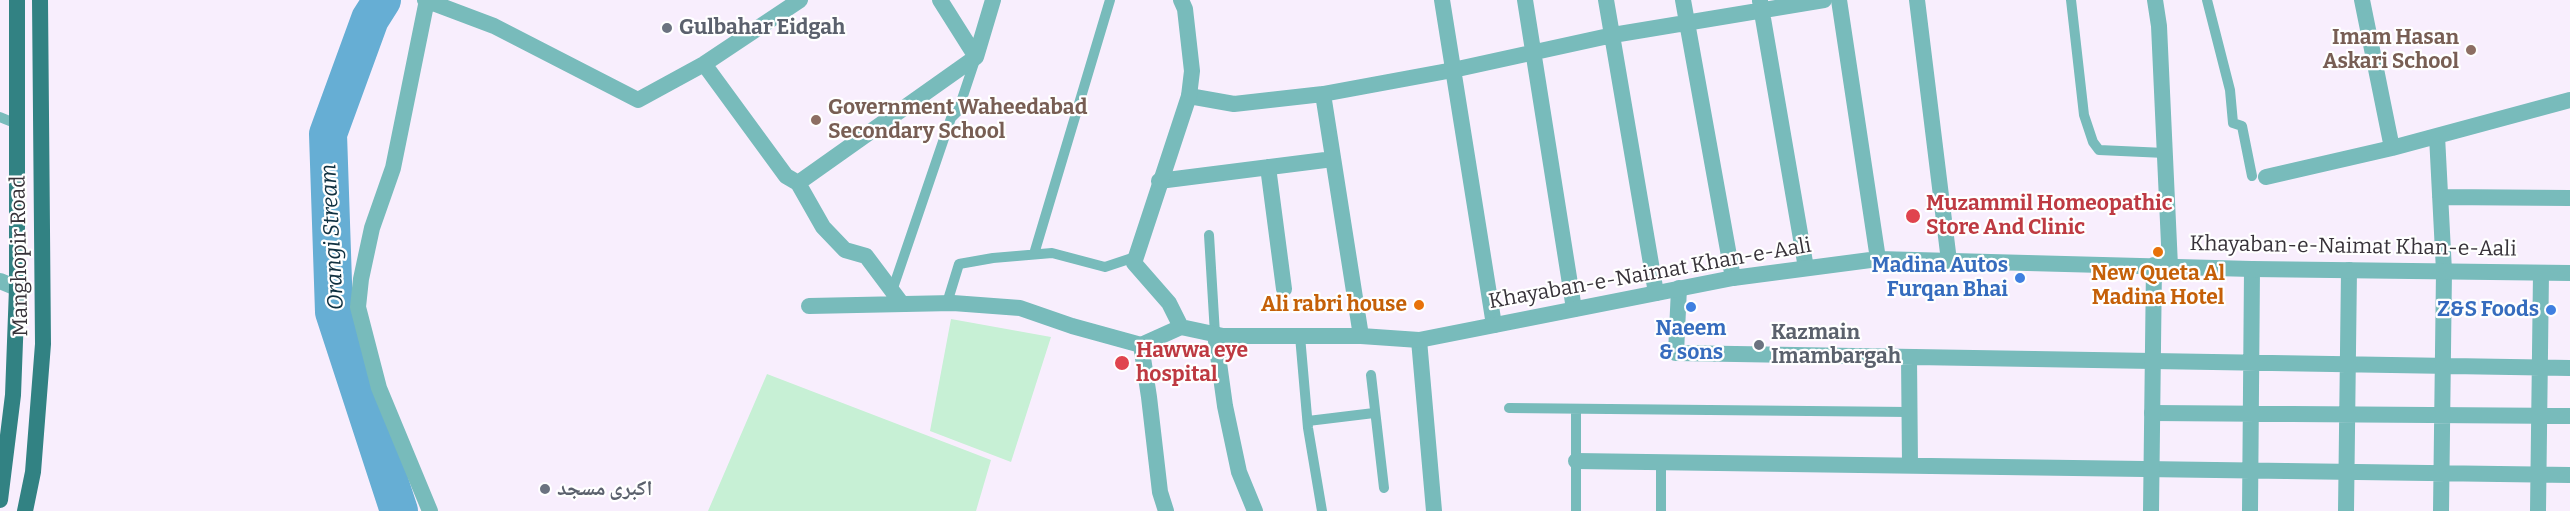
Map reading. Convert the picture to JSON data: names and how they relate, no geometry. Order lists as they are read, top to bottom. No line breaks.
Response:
{"streets":{"main road":["Manghopir Road"],"street":["Khayaban-e-Naimat Khan-e-Aali"]},"water":["Orangi Stream"],"places":["Gulbahar Eidgah","Imam Hasan Askari School","Government Waheedabad Secondary School","Muzammil Homeopathic Store And Clinic","New Queta Al Madina Hotel","Madina Autos Furqan Bhai","Ali rabri house","Naeem & sons","Z&S Foods","Kazmain Imambargah","Hawwa eye hospital","اکبری مسجد"]}
